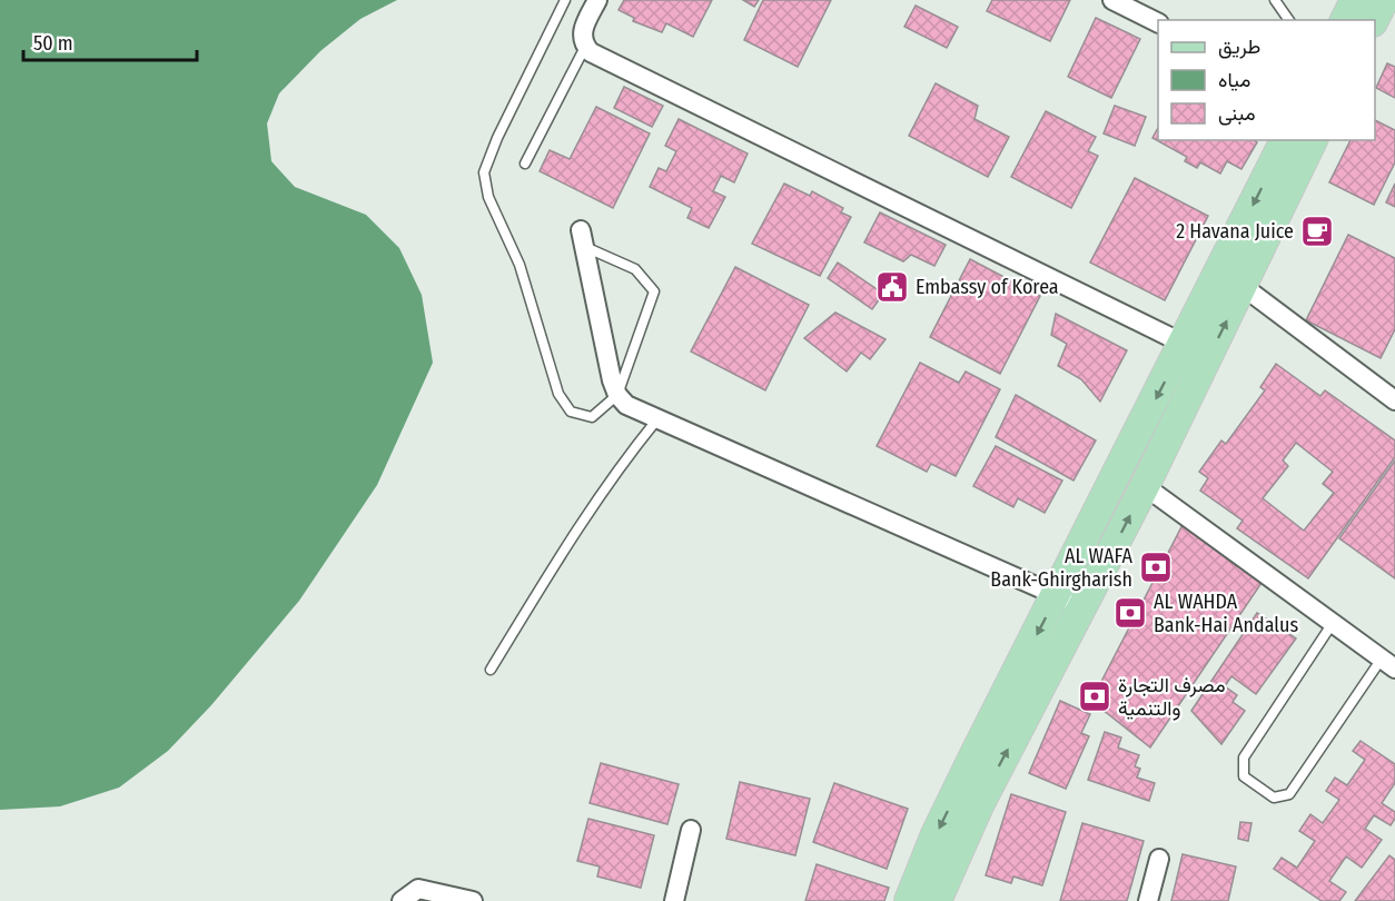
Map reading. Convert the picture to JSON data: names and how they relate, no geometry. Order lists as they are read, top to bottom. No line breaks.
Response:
{"places":{"cafe":["2 Havana Juice"],"public building":["Embassy of Korea"],"bank":["AL WAFA Bank-Ghirgharish","AL WAHDA Bank-Hai Andalus","مصرف التجارة والتنمية"]},"legend":["طريق","مياه","مبنى"],"scale_bar":"50 m"}
